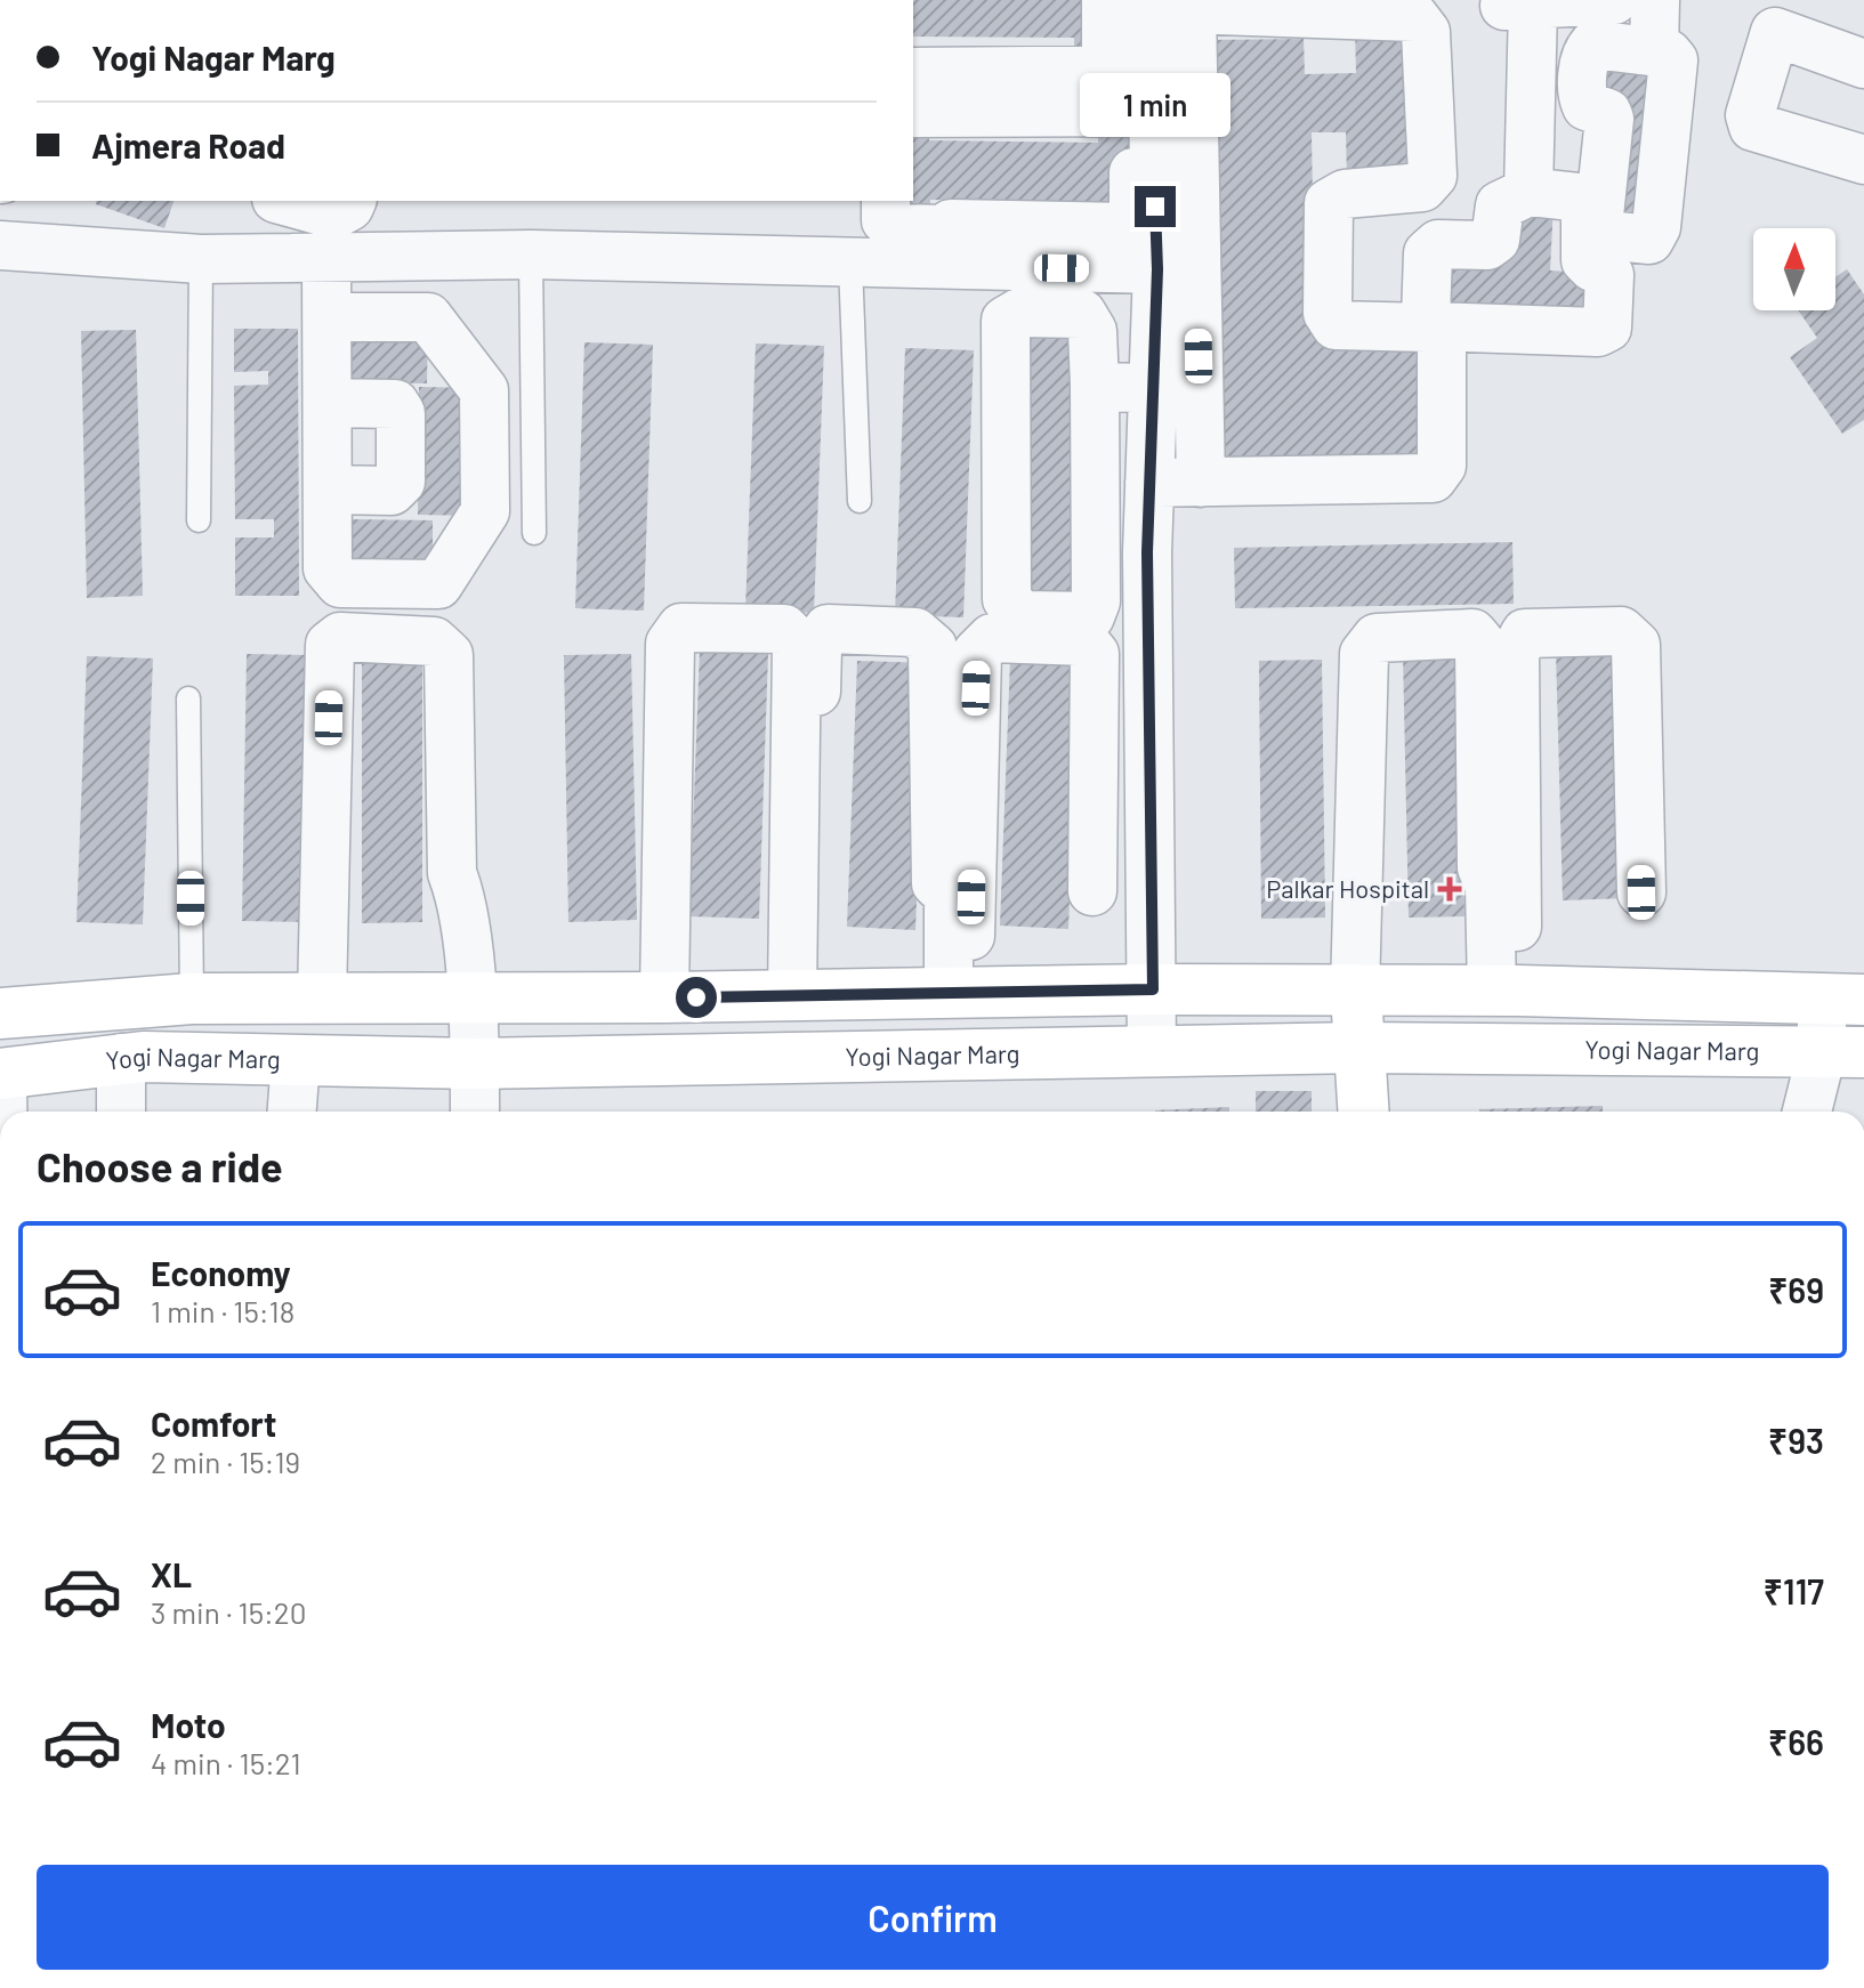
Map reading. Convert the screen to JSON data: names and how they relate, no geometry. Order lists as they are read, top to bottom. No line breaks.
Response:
{"streets":{"street":["Yogi Nagar Marg"]},"places":{"health":["Palkar Hospital"]},"north":"top","page":{"banner":["Yogi Nagar Marg","Ajmera Road"],"bubble":"1 min","heading":"Choose a ride","list":[{"name":"Economy","note":"1 min · 15:18","value":"₹69"},{"name":"Comfort","note":"2 min · 15:19","value":"₹93"},{"name":"XL","note":"3 min · 15:20","value":"₹117"},{"name":"Moto","note":"4 min · 15:21","value":"₹66"}],"buttons":"Confirm"}}
